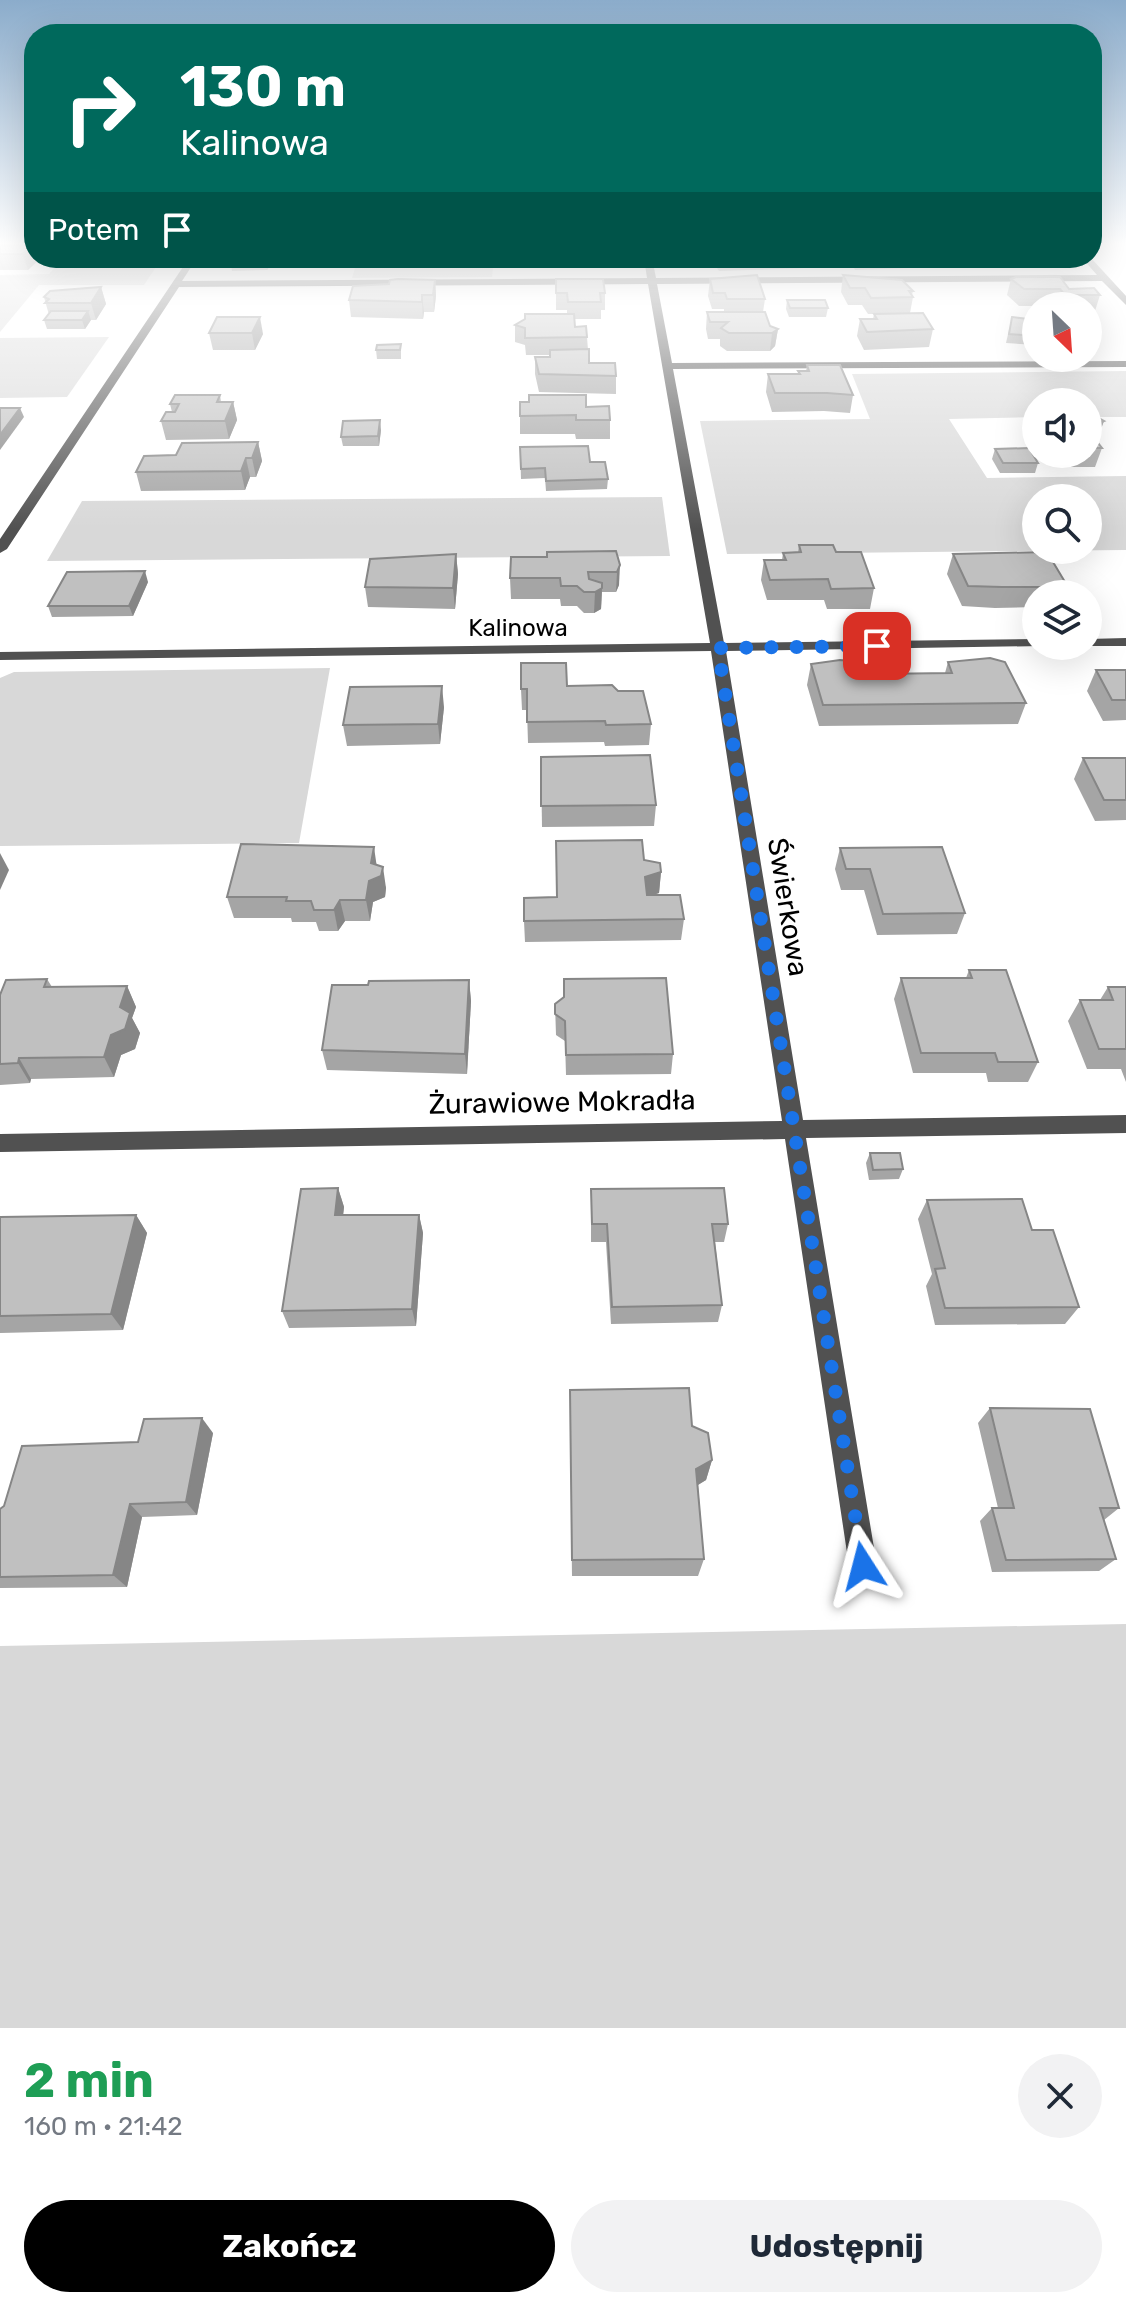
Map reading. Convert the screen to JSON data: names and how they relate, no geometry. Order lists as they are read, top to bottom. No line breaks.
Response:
{"streets":{"street":["Kalinowa","Świerkowa","Żurawiowe Mokradła"]},"crossings":[["Kalinowa","Świerkowa"],["Świerkowa","Żurawiowe Mokradła"]],"north":"bottom right","page":{"turn":["130 m","Kalinowa"],"then":"Potem","heading":["2 min","160 m · 21:42"],"buttons":["Zakończ","Udostępnij"]}}
